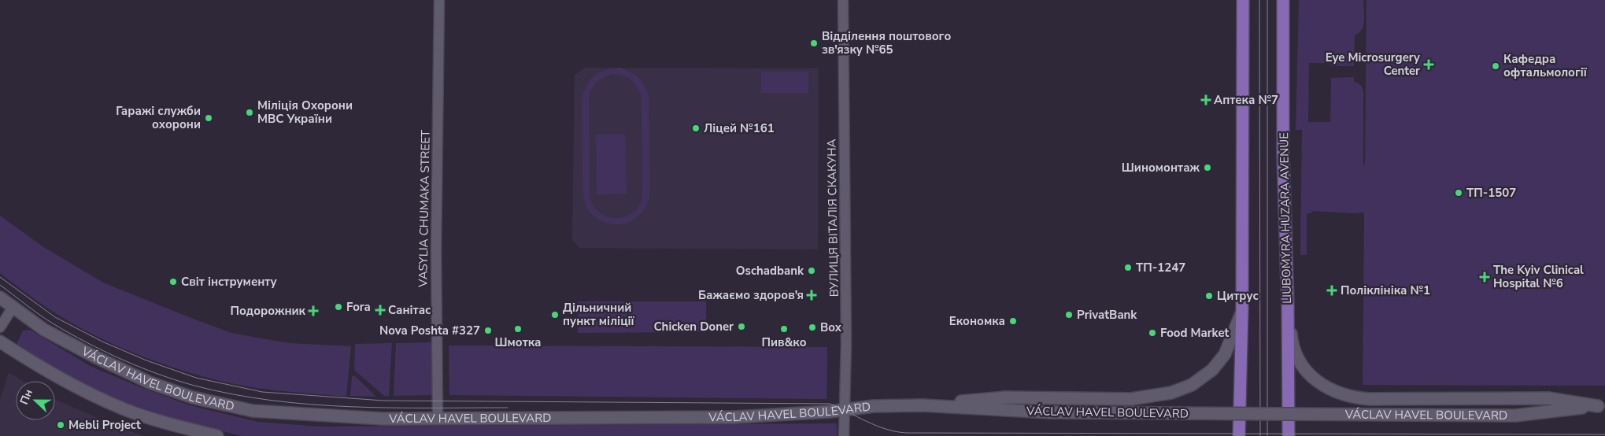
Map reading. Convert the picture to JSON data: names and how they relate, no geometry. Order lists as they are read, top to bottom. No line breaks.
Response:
{"streets":{"main road":["LIUBOMYRA HUZARA AVENUE","VÁCLAV HAVEL BOULEVARD"],"street":["VASYLIA CHUMAKA STREET","ВУЛИЦЯ ВІТАЛІЯ СКАКУНА"]},"crossings":[["VASYLIA CHUMAKA STREET","VÁCLAV HAVEL BOULEVARD"],["ВУЛИЦЯ ВІТАЛІЯ СКАКУНА","VÁCLAV HAVEL BOULEVARD"]],"places":{"other":["Відділення поштового зв'язку №65","Кафедра офтальмології","Міліція Охорони МВС України","Гаражі служби охорони","Ліцей №161","Шиномонтаж","ТП-1507","ТП-1247","Oschadbank","Світ інструменту","Цитрус","Fora","Дільничний пункт міліції","PrivatBank","Економка","Chicken Doner","Box","Шмотка","Пив&ко","Nova Poshta #327","Food Market","Mebli Project"],"health":["Eye Microsurgery Center","Аптека №7","The Kyiv Clinical Hospital №6","Поліклініка №1","Бажаємо здоров'я","Санітас","Подорожник"]},"north":"left"}
